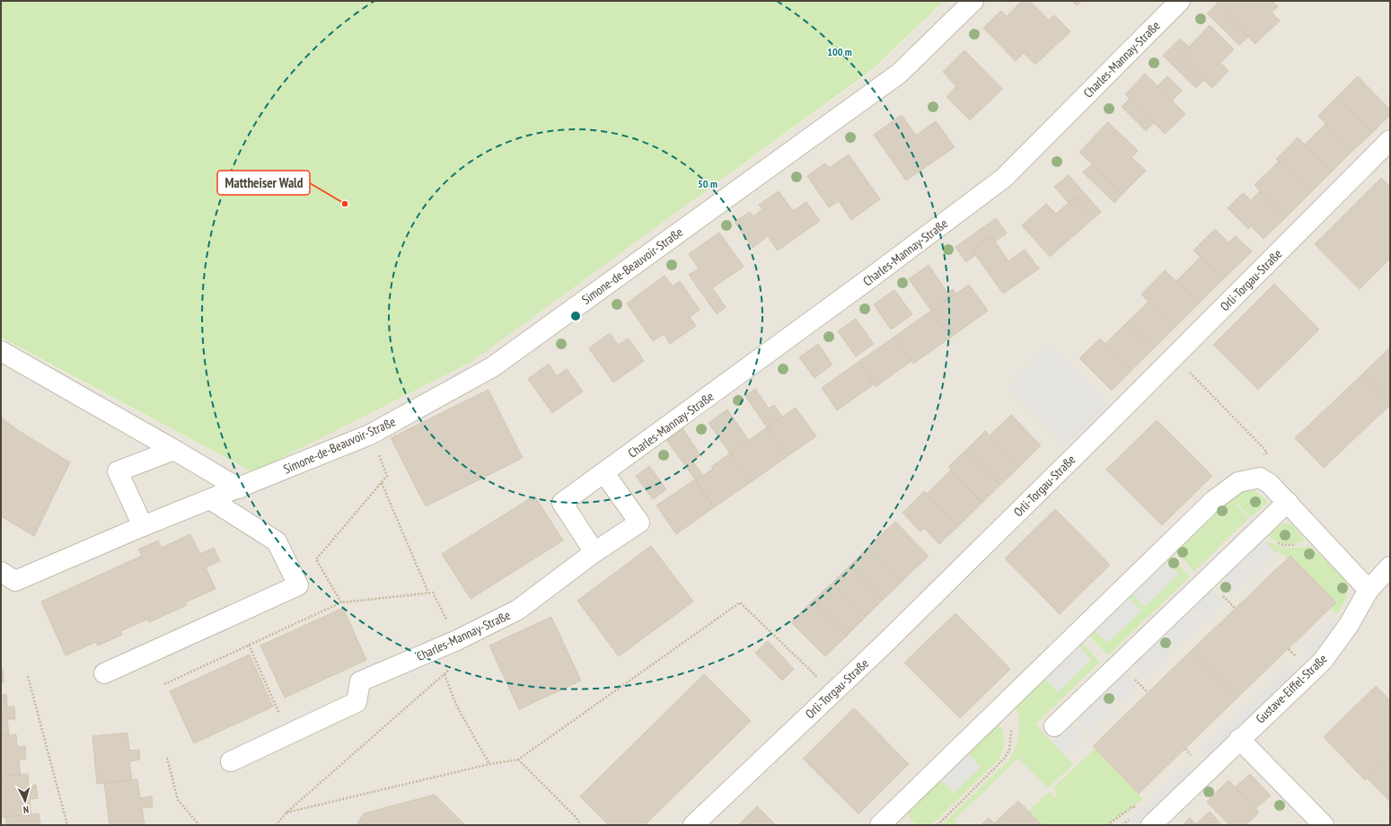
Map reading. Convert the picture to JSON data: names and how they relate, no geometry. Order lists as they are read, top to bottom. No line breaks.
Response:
{"streets":{"street":["Charles-Mannay-Straße","Simone-de-Beauvoir-Straße","Orli-Torgau-Straße","Gustave-Eiffel-Straße"]},"places":["Mattheiser Wald"],"north":"bottom","rings":["100 m","50 m"]}
